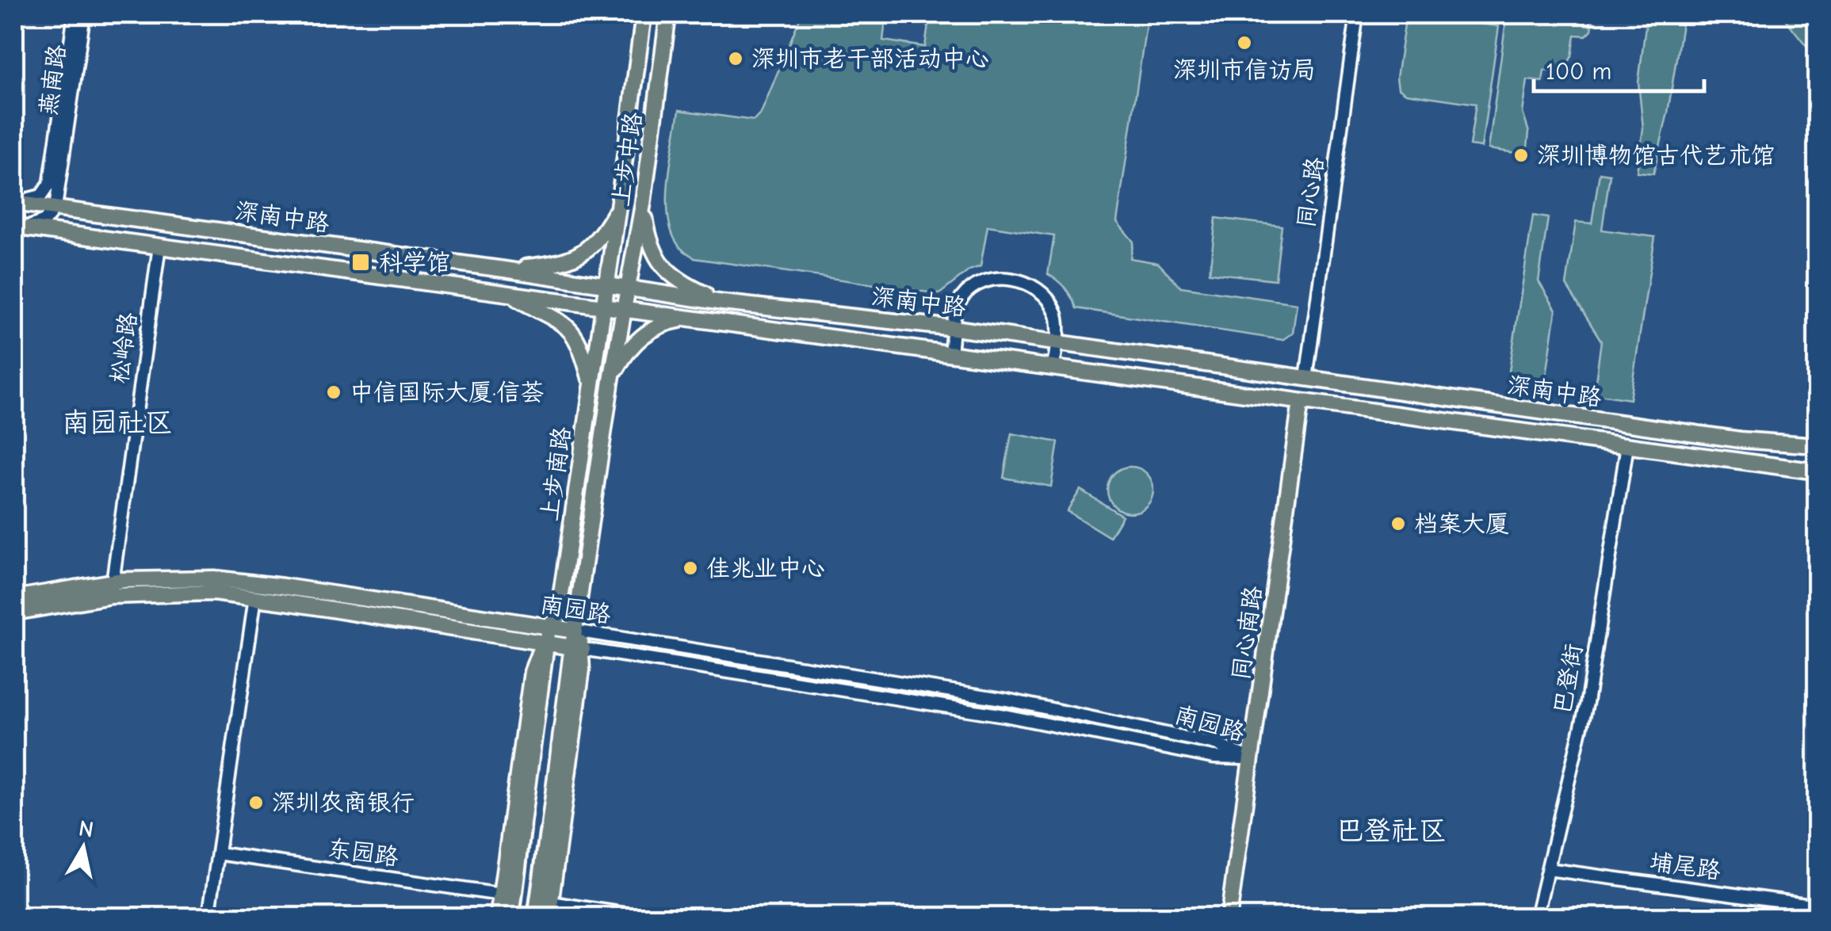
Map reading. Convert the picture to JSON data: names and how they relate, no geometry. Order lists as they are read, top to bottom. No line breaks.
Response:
{"streets":{"main road":["上步中路","深南中路","上步南路","南园路","同心南路"],"street":["燕南路","同心路","松岭路","巴登街","东园路","埔尾路"]},"crossings":[["燕南路","深南中路"],["上步中路","深南中路"],["上步中路","上步南路"],["同心路","深南中路"],["深南中路","松岭路"],["深南中路","上步南路"],["深南中路","同心南路"],["深南中路","巴登街"],["松岭路","南园路"],["上步南路","南园路"],["上步南路","东园路"],["南园路","同心南路"],["巴登街","埔尾路"]],"districts":["南园社区","巴登社区"],"places":{"other":["深圳市信访局","深圳市老干部活动中心","深圳博物馆古代艺术馆","中信国际大厦·信荟","档案大厦","佳兆业中心","深圳农商银行"],"transit":["科学馆"]},"scale_bar":"100 m","north":"top"}
